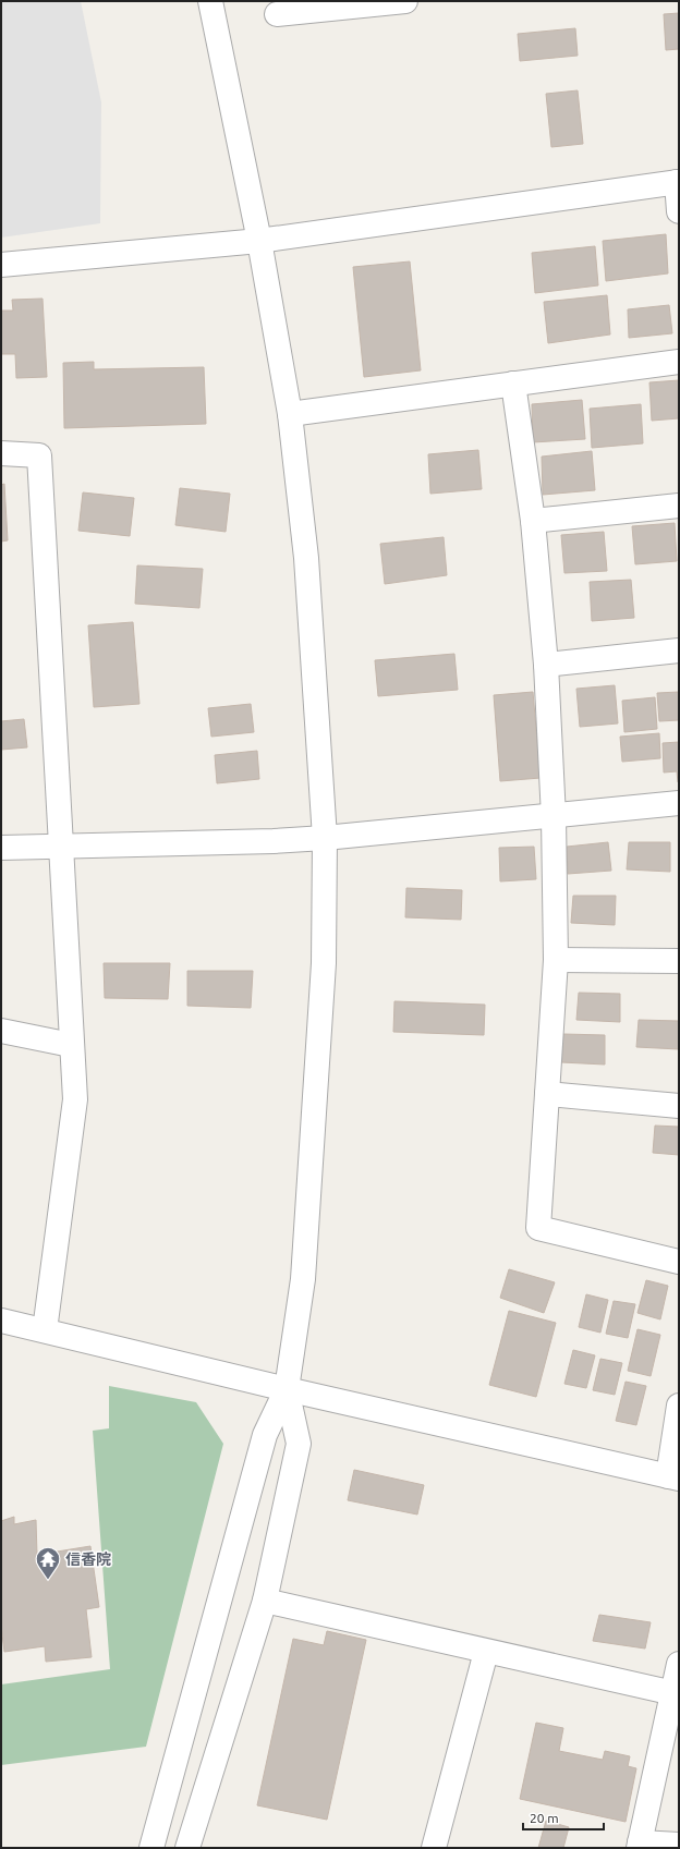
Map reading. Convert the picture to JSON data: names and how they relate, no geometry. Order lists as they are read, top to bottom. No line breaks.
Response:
{"places":{"temple":["信香院"]},"scale_bar":"20 m"}
